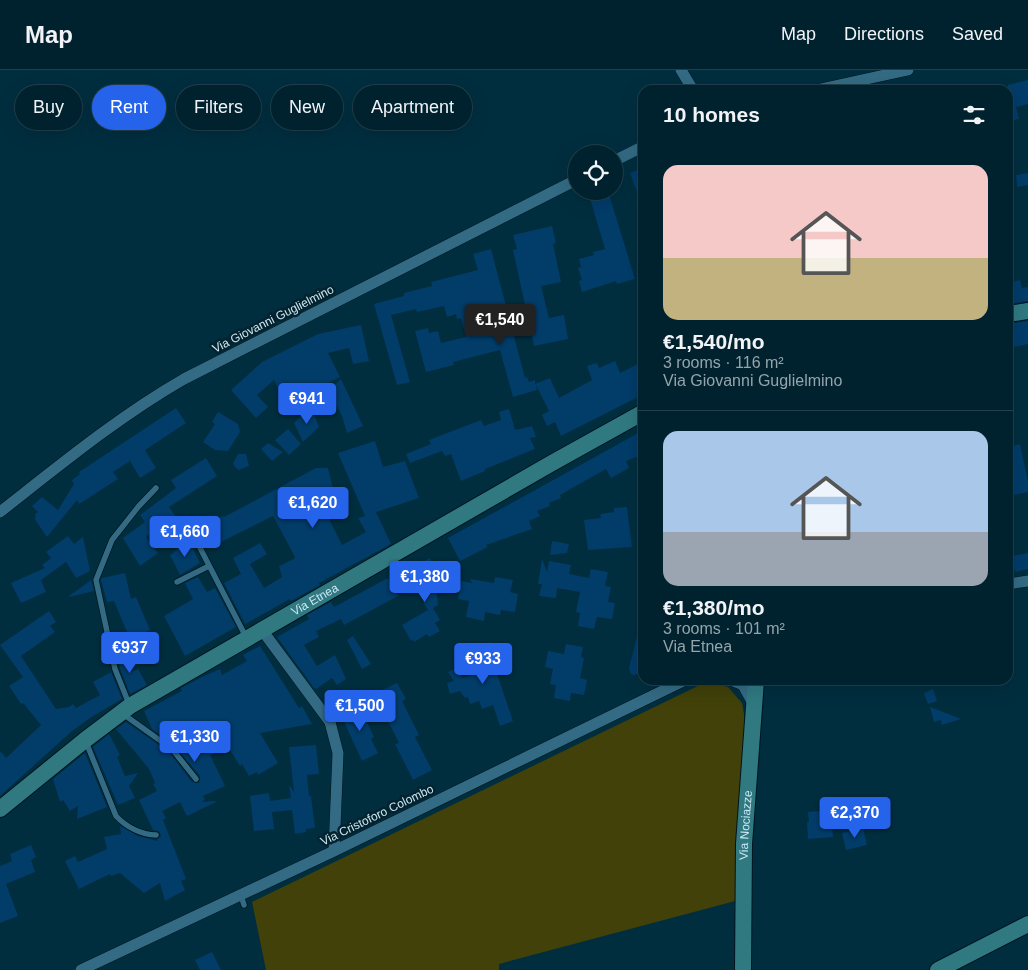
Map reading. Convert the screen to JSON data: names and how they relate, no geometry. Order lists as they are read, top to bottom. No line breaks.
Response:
{"streets":{"main road":["Via Etnea","Via Nociazze"],"street":["Via Giovanni Guglielmino","Via Cristoforo Colombo"]},"page":{"header":"Map","nav":["Map","Directions","Saved"],"chip":["Buy","Rent","Filters","New","Apartment"],"heading":"10 homes","list":[{"name":"€1,540/mo","note":"3 rooms · 116 m² · Via Giovanni Guglielmino"},{"name":"€1,380/mo","note":"3 rooms · 101 m² · Via Etnea"}],"price":["€1,540","€941","€1,620","€1,660","€1,380","€937","€933","€1,500","€1,330","€2,370"]}}
